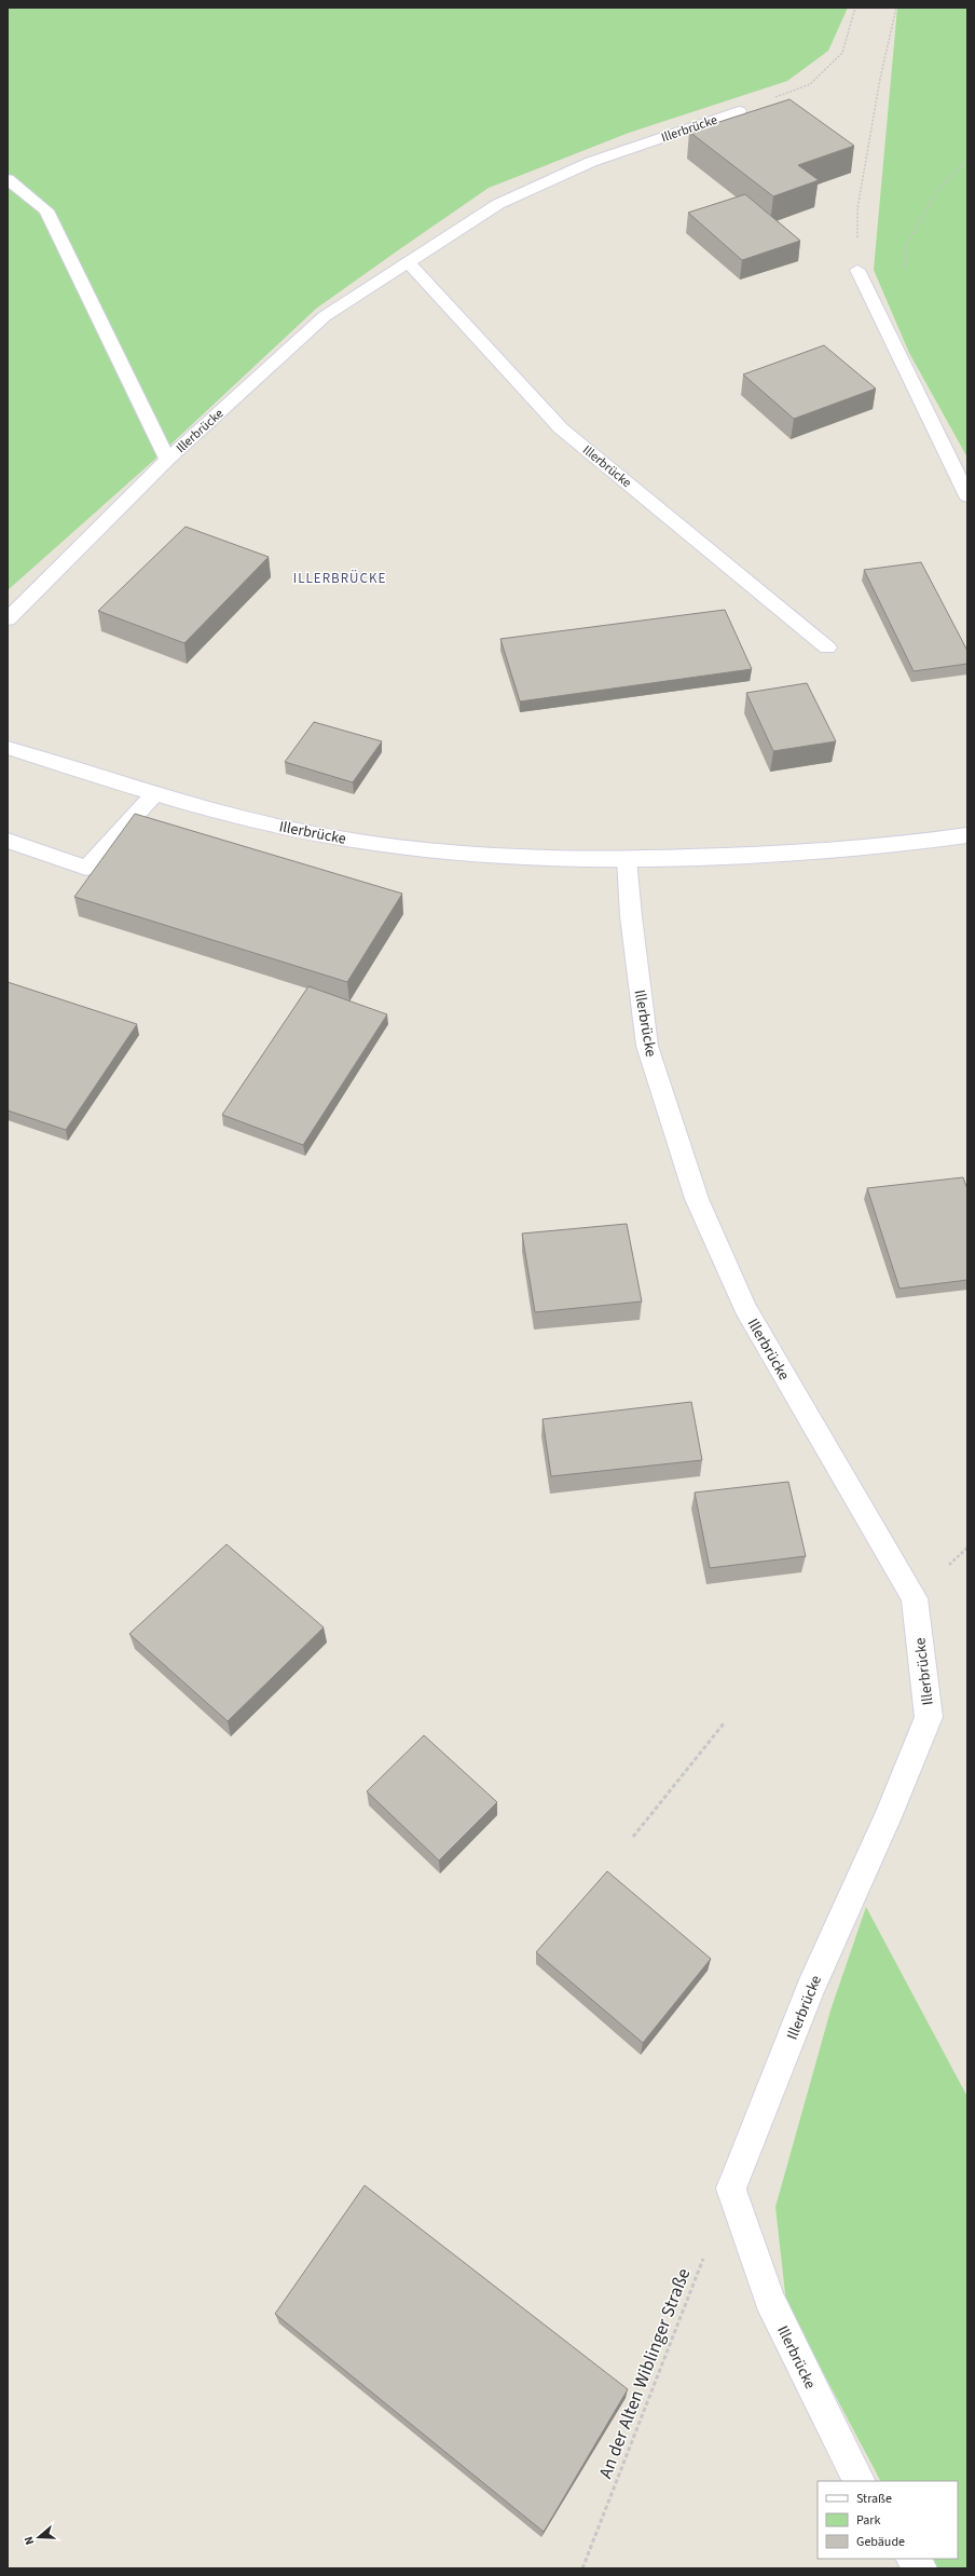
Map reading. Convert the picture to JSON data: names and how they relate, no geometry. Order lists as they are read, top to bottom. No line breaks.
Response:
{"streets":{"street":["Illerbrücke"],"path":["An der Alten Wiblinger Straße"]},"crossings":[["Illerbrücke","An der Alten Wiblinger Straße"]],"districts":["ILLERBRÜCKE"],"legend":["Straße","Park","Gebäude"],"north":"left"}
